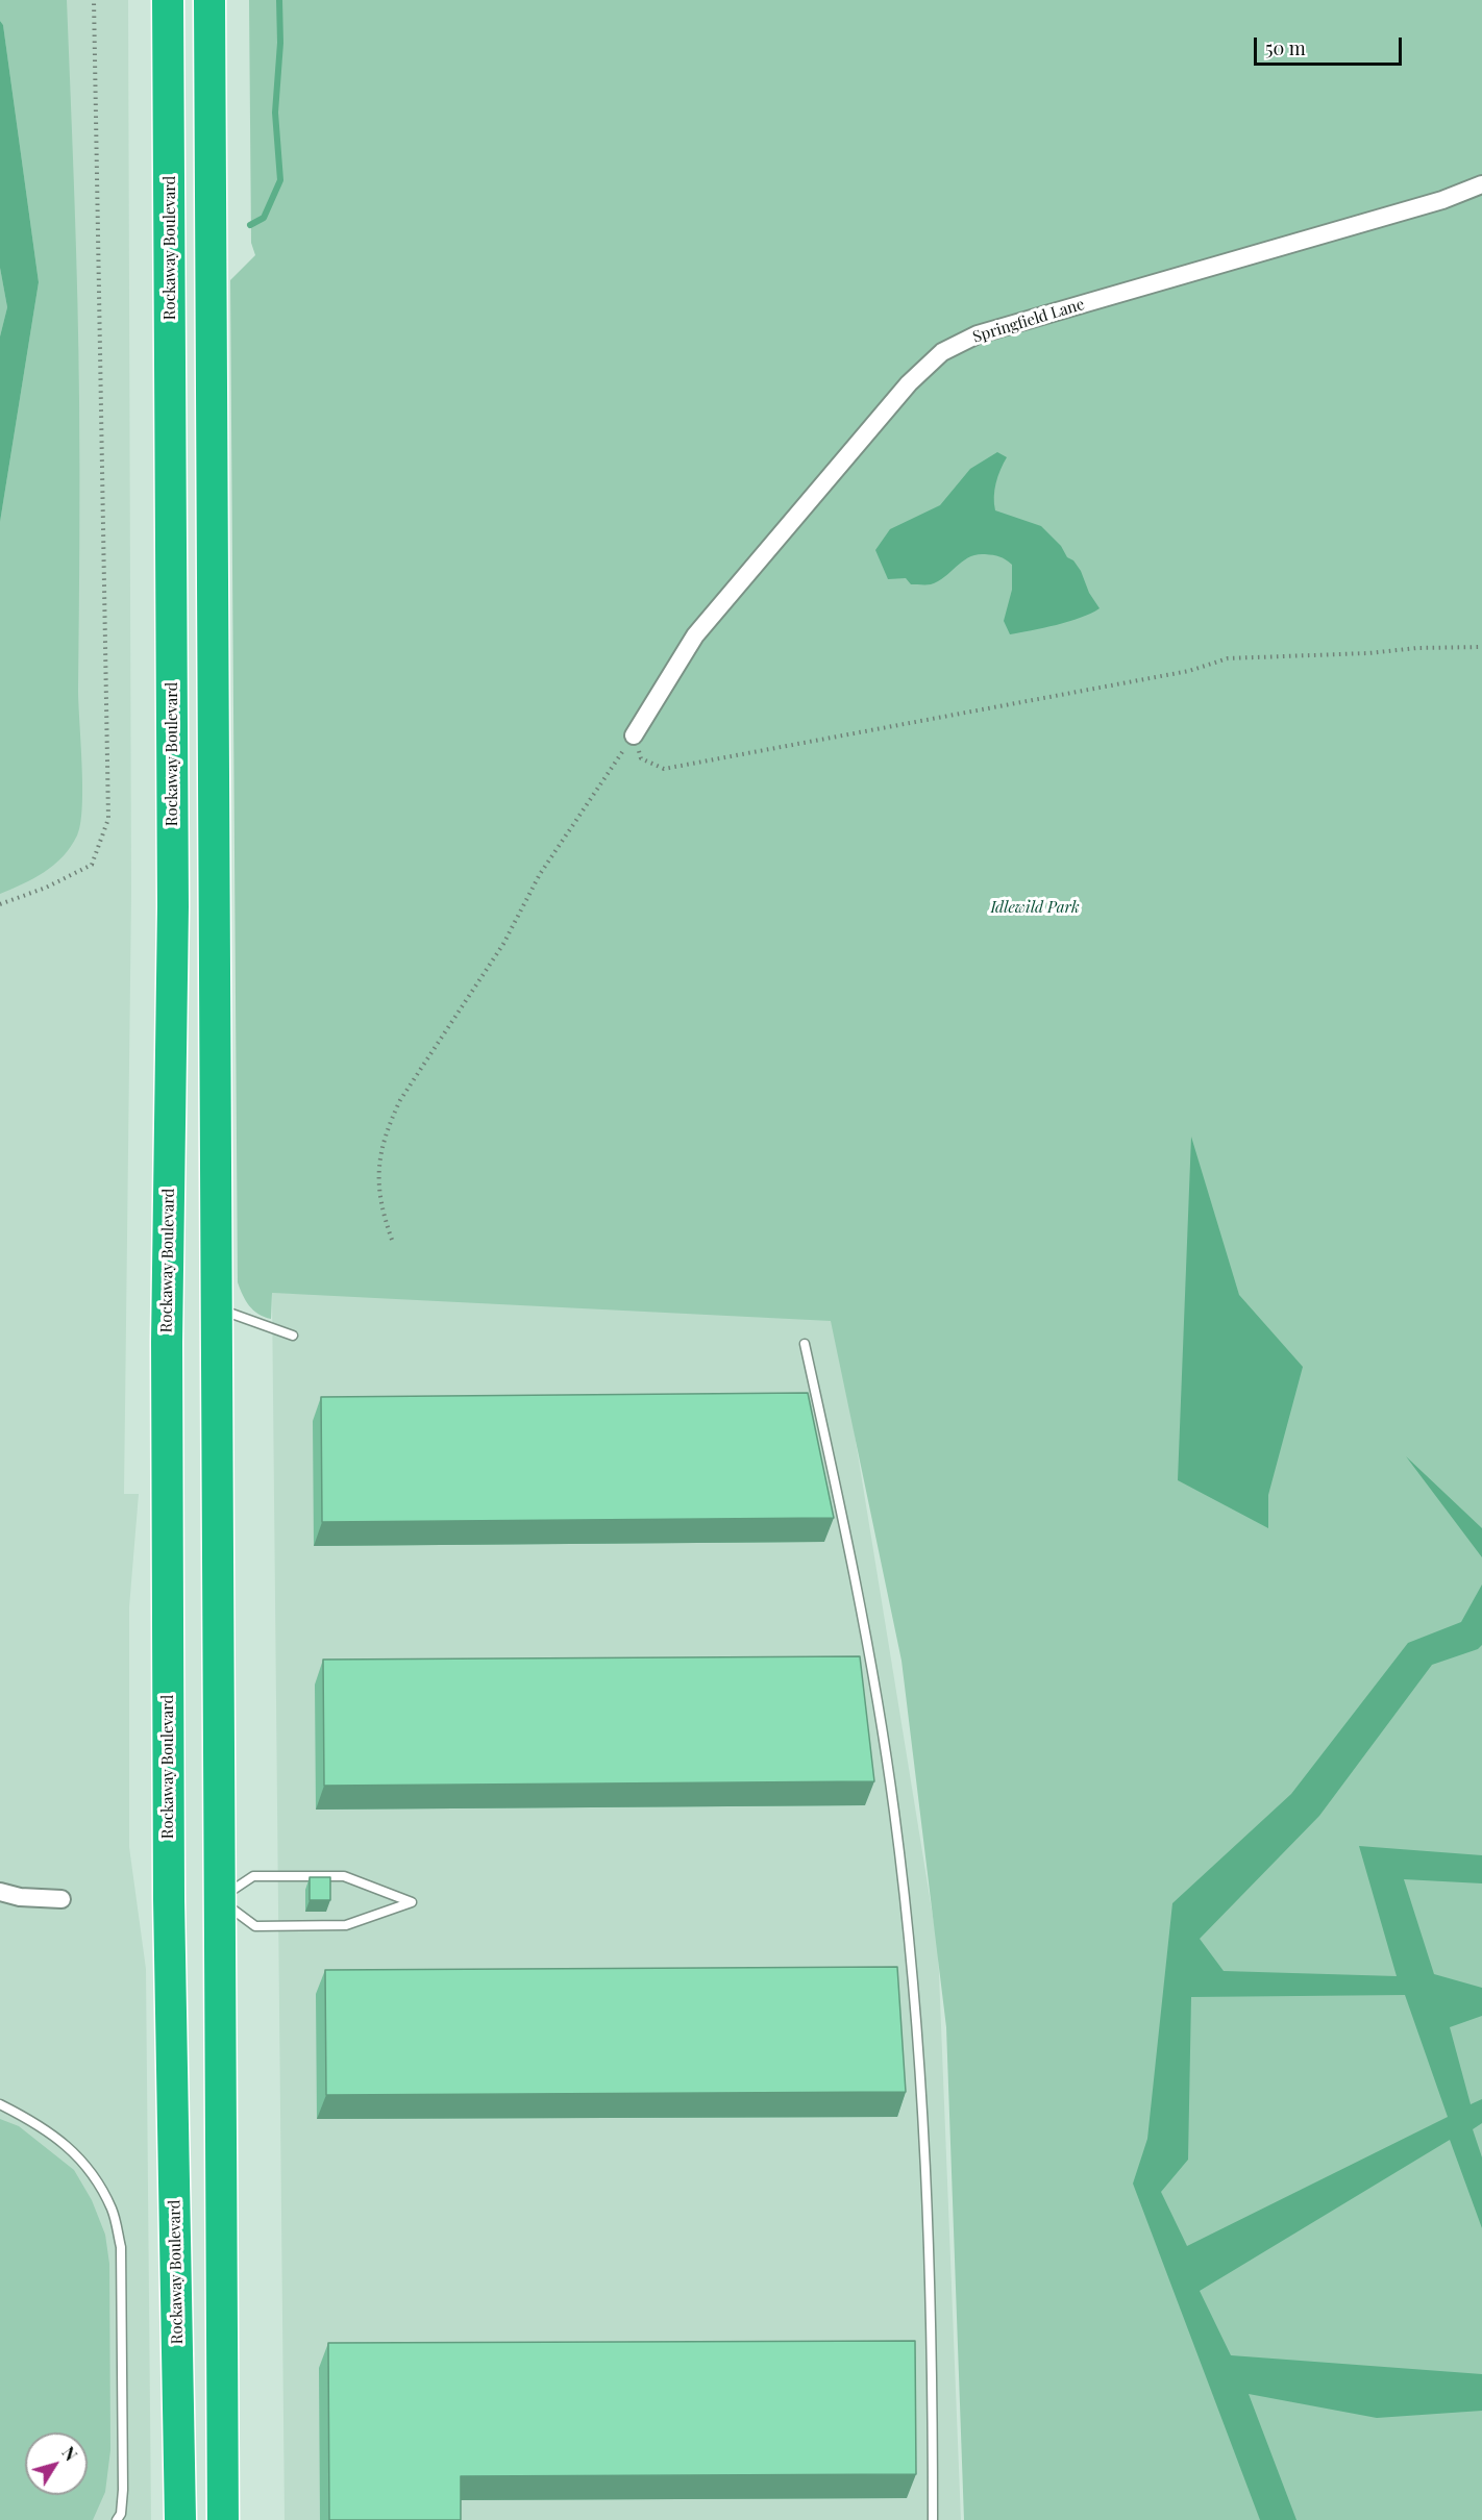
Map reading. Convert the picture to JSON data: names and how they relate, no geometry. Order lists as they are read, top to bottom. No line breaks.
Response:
{"streets":{"highway":["Rockaway Boulevard"],"street":["Springfield Lane"]},"parks":["Idlewild Park"],"scale_bar":"50 m","north":"top right"}
